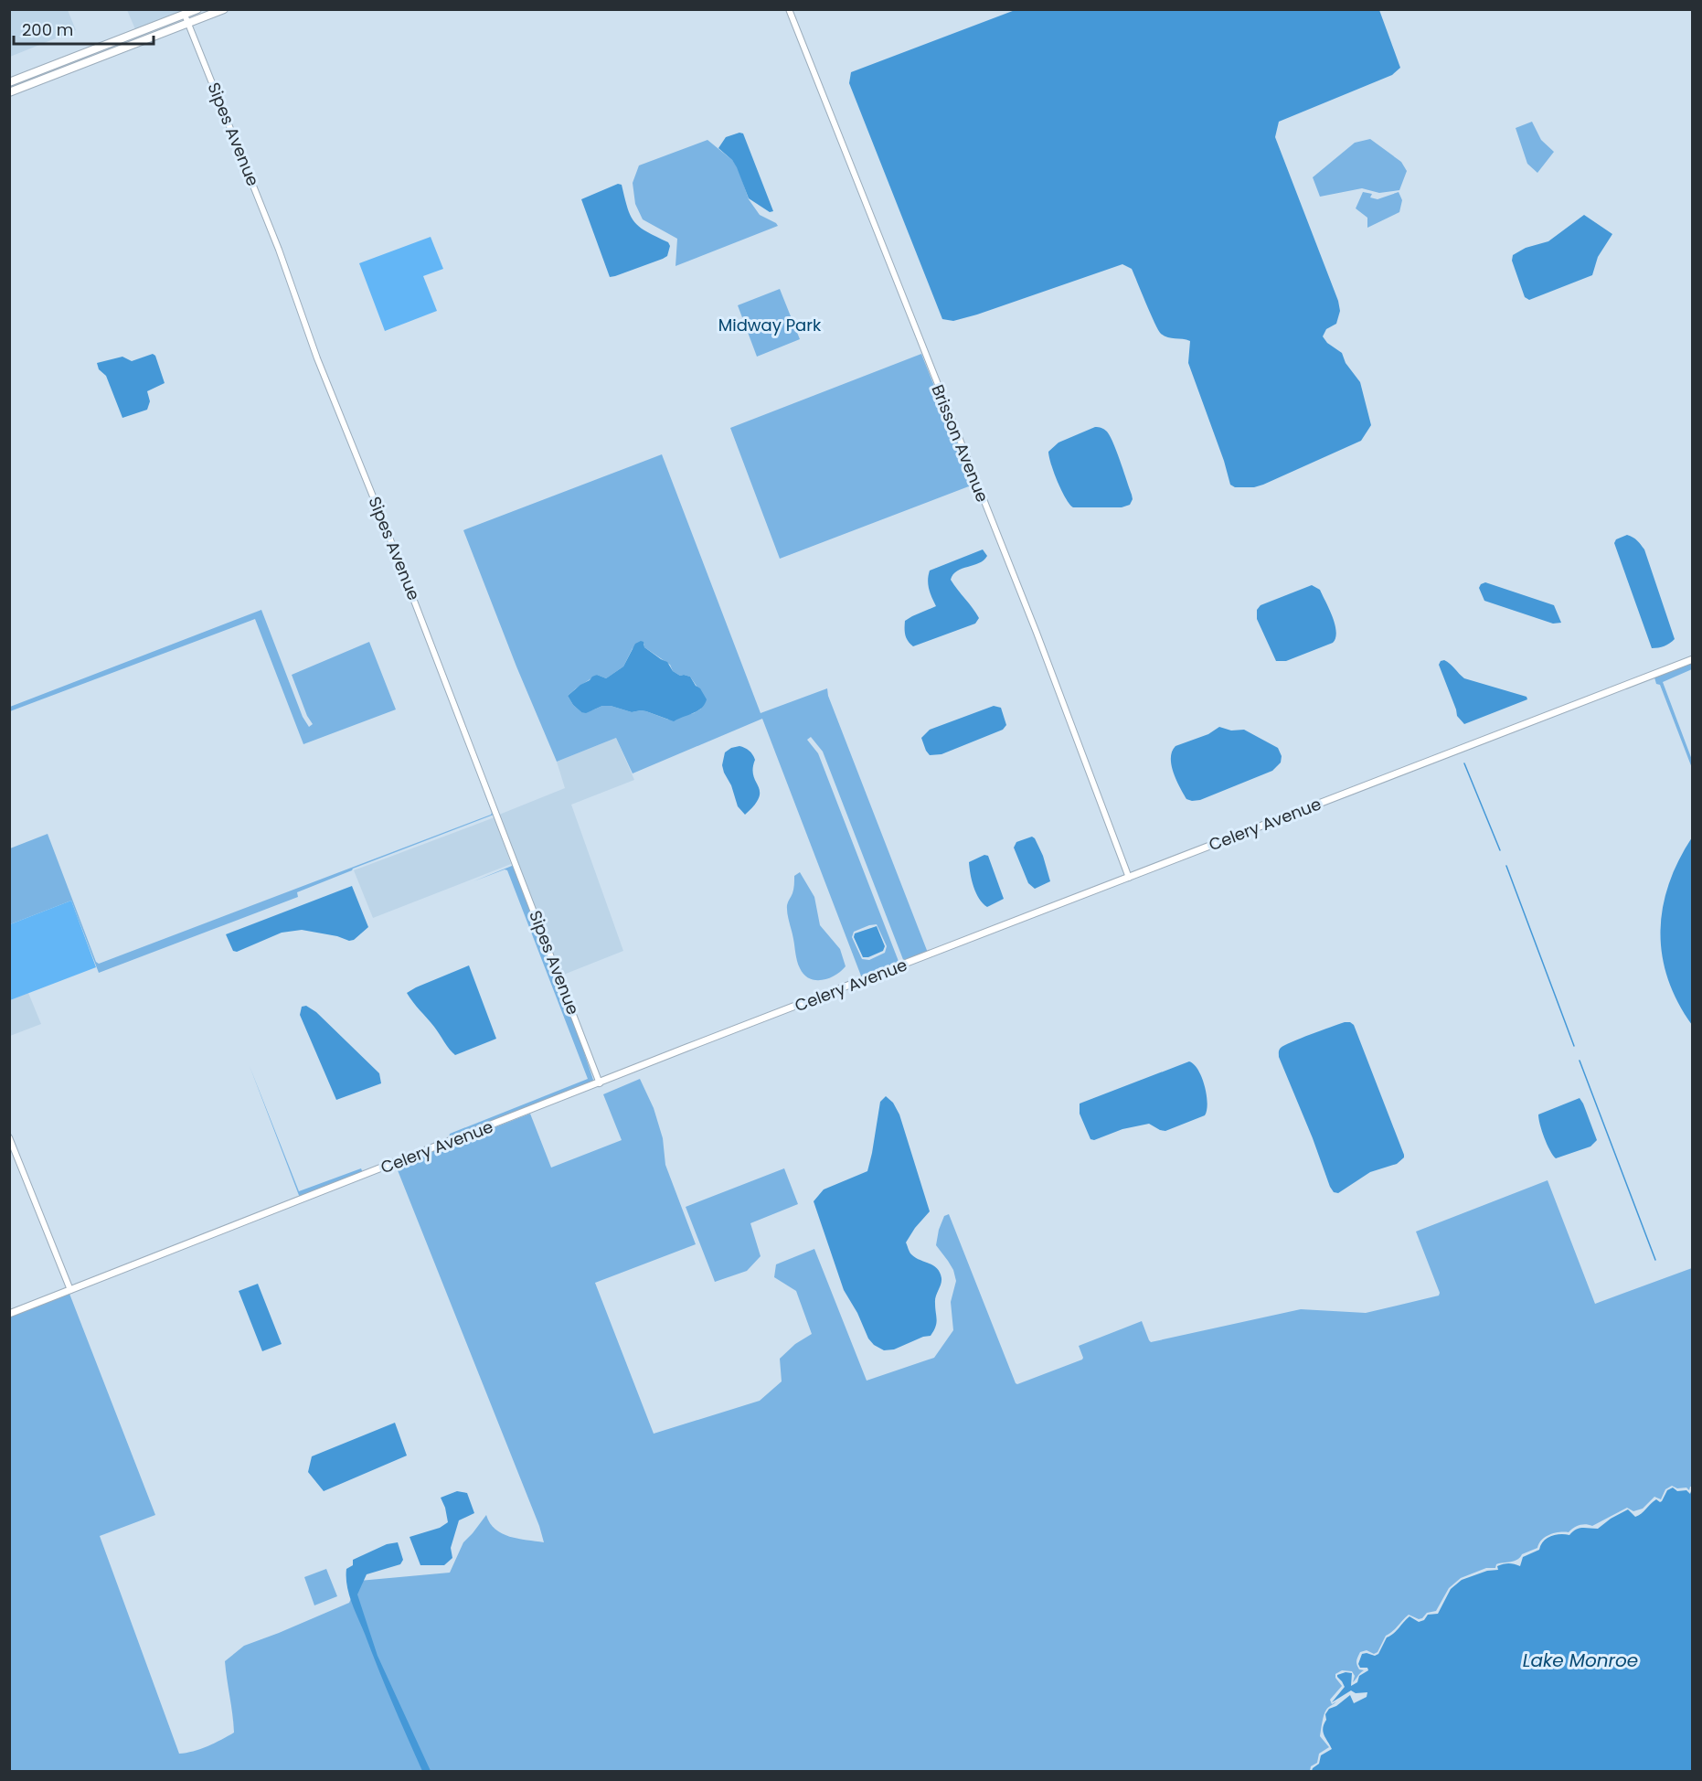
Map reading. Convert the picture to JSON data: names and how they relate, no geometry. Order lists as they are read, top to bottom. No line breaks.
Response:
{"streets":{"main road":["Celery Avenue"],"street":["Sipes Avenue","Brisson Avenue"]},"crossings":[["Sipes Avenue","Celery Avenue"],["Brisson Avenue","Celery Avenue"]],"water":["Lake Monroe"],"parks":["Midway Park"],"scale_bar":"200 m"}
